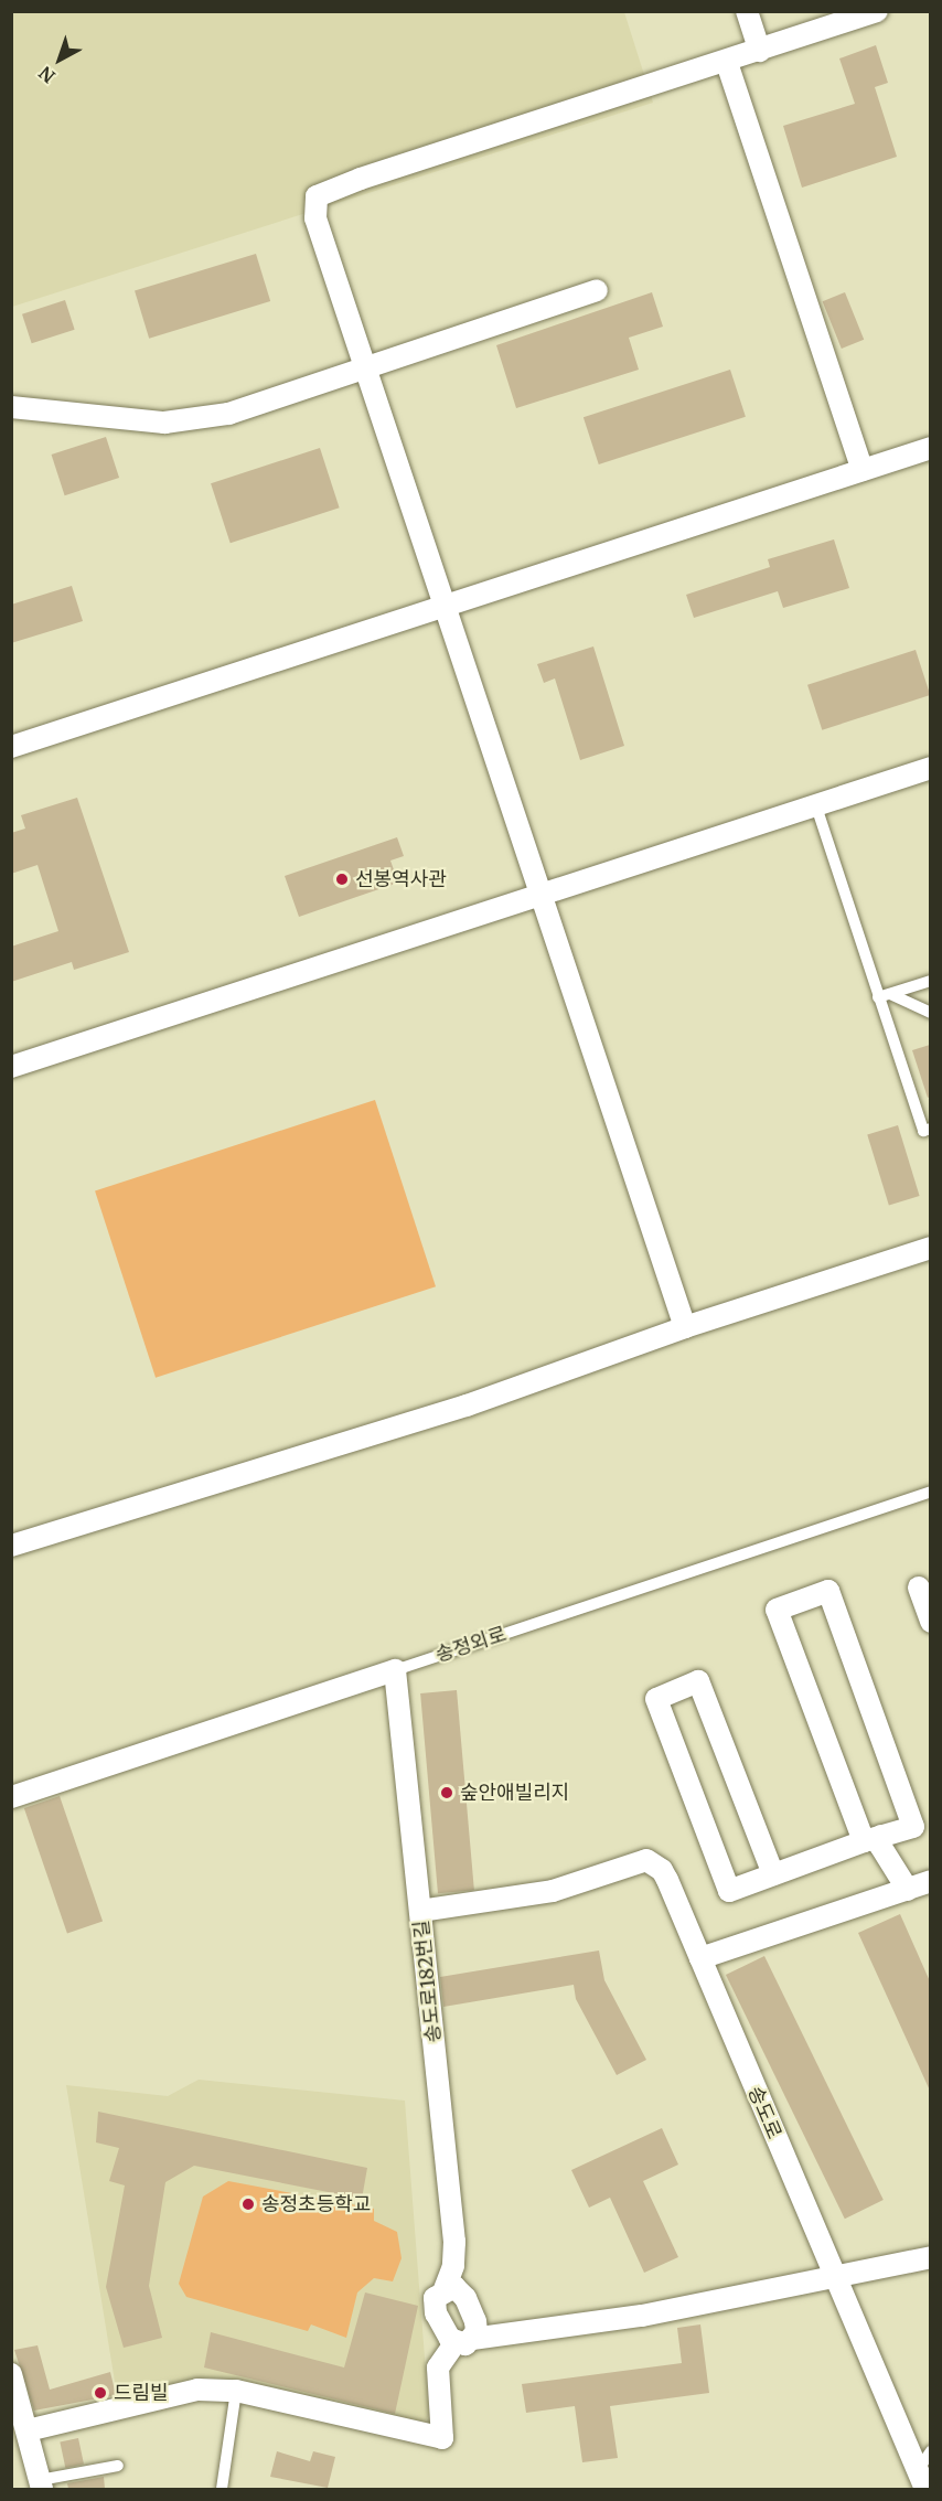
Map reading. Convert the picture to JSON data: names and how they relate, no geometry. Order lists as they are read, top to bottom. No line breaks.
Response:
{"streets":{"street":["송정외로","송도로182번길","송도로"]},"crossings":[["송정외로","송도로182번길"],["송도로182번길","송도로"]],"places":["선봉역사관","숲안애빌리지","송정초등학교","드림빌"],"north":"bottom left"}
